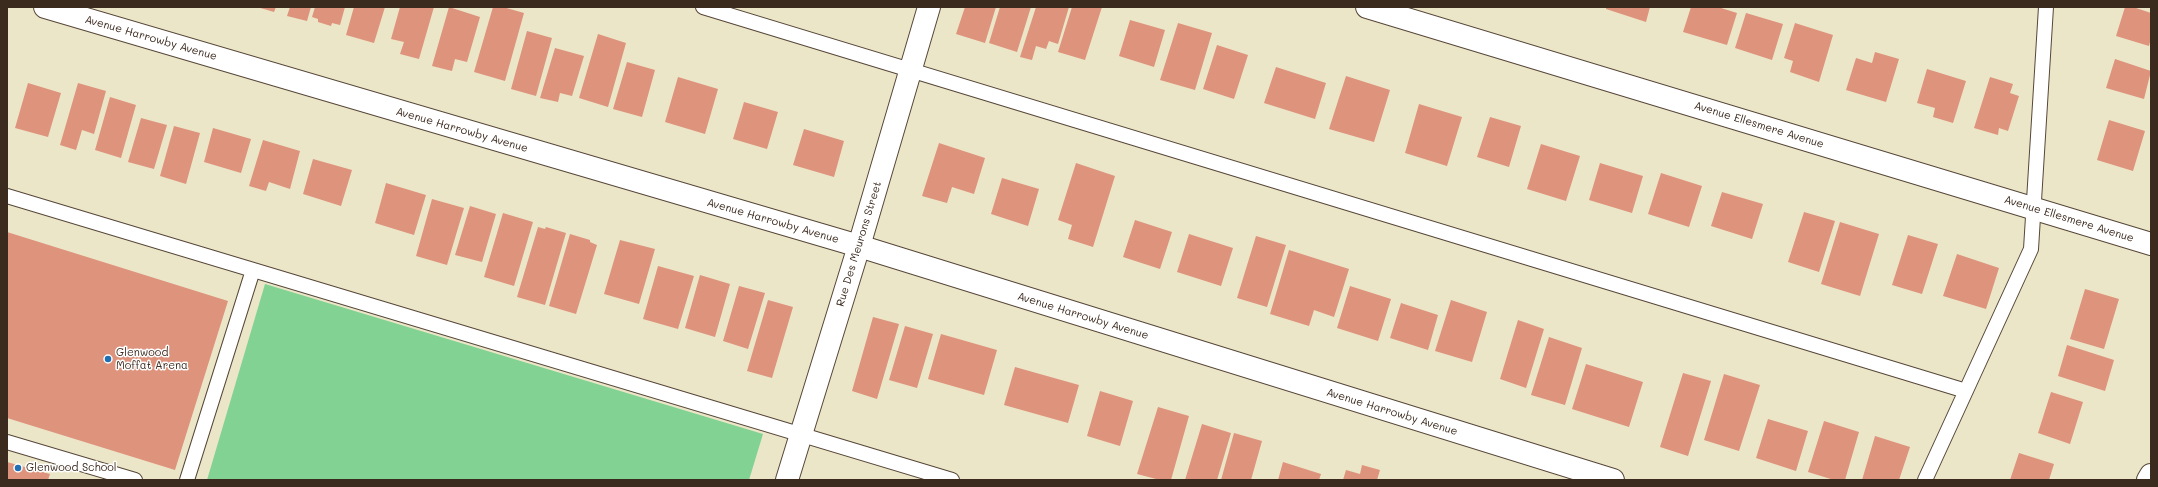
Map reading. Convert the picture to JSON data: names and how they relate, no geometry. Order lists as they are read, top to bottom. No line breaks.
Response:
{"streets":{"street":["Avenue Harrowby Avenue","Avenue Ellesmere Avenue","Rue Des Meurons Street"]},"crossings":[["Avenue Harrowby Avenue","Rue Des Meurons Street"]],"places":["Glenwood Moffat Arena","Glenwood School"]}
